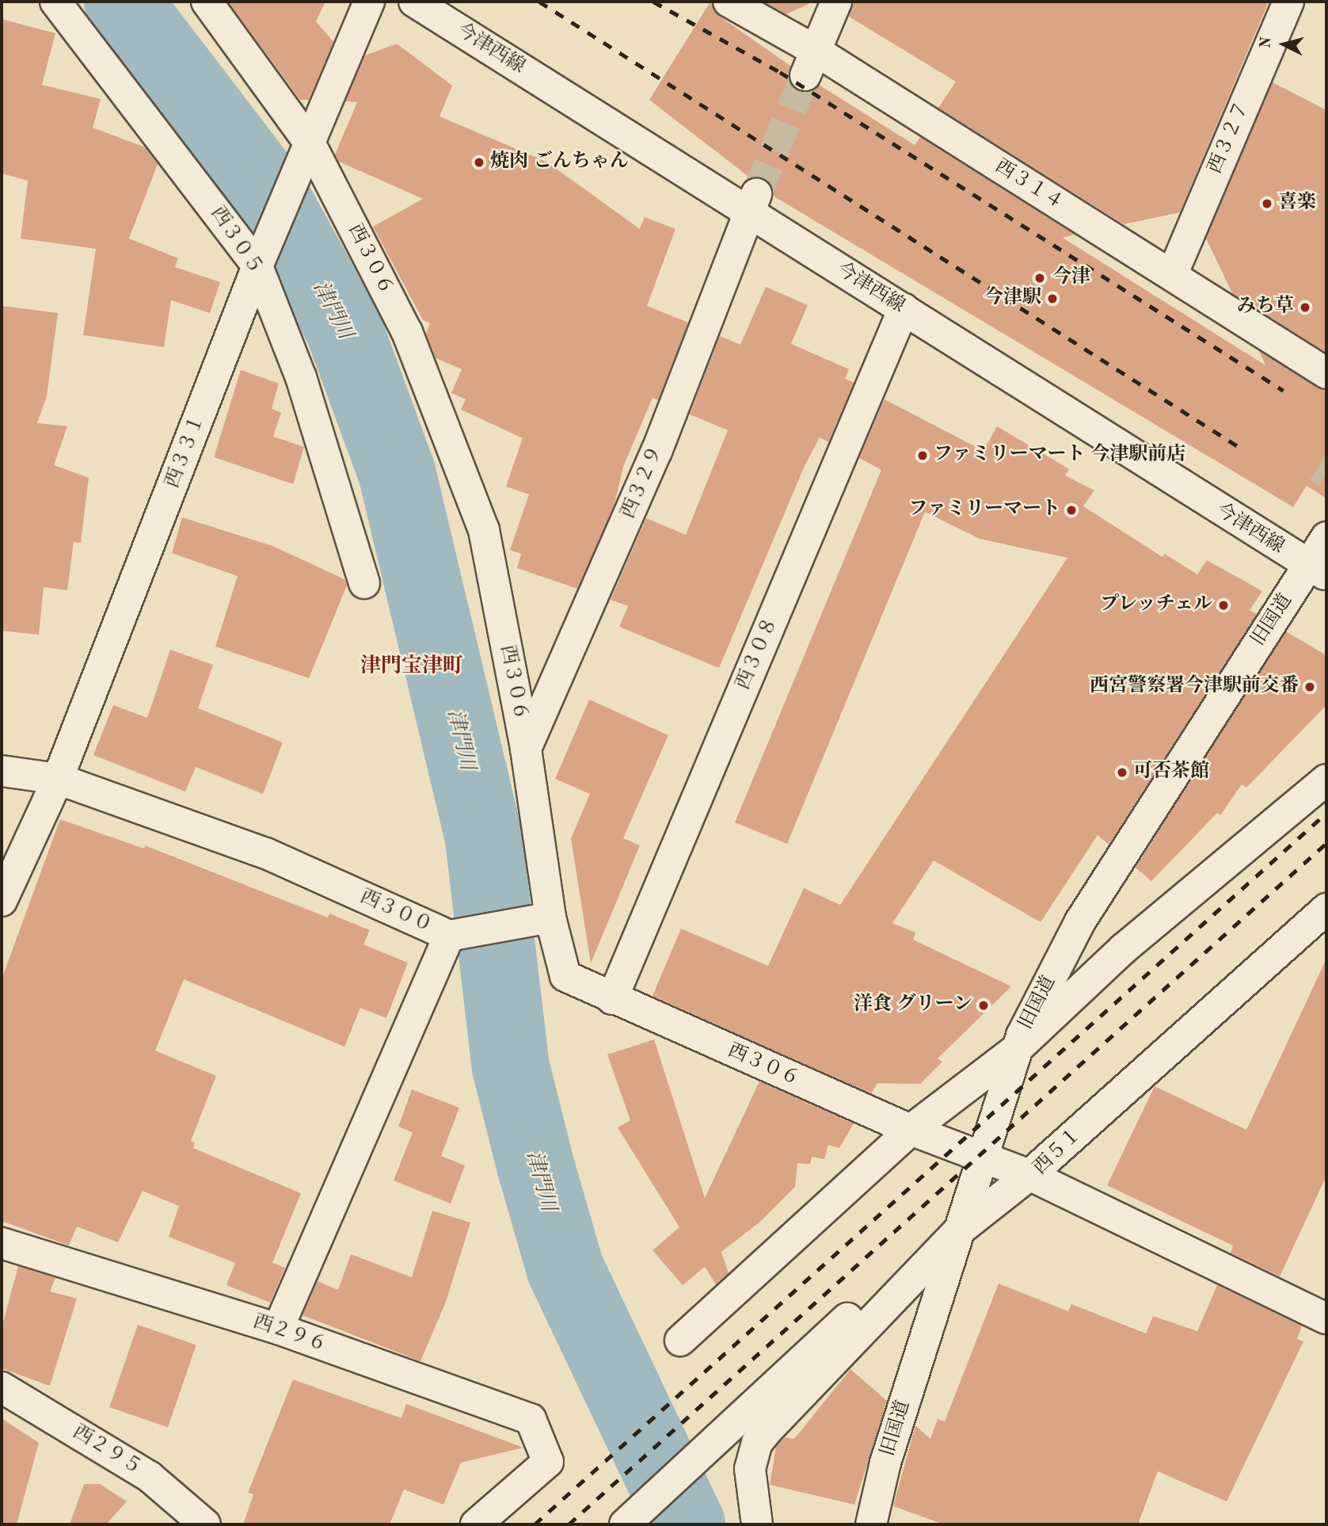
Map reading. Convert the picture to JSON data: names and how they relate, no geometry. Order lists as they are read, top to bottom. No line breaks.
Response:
{"streets":{"street":["今津西線","西３２７","西３１４","西３０５","西３０６","西３３１","西３２９","旧国道","西３０８","西３００","西５１","西２９６","西２９５"]},"crossings":[["今津西線","西３２９"],["今津西線","旧国道"],["今津西線","西３０８"],["西３２７","西３１４"],["西３０５","西３３１"],["西３０６","西３３１"],["西３０６","西３２９"],["西３０６","旧国道"],["西３０６","西３０８"],["西３０６","西５１"],["西３３１","西３００"],["西３００","西２９６"]],"districts":["津門宝津町"],"water":["津門川"],"places":["焼肉 ごんちゃん","喜楽","今津","今津駅","みち草","ファミリーマート 今津駅前店","ファミリーマート","プレッチェル","西宮警察署今津駅前交番","可否茶館","洋食 グリーン"],"north":"left"}
